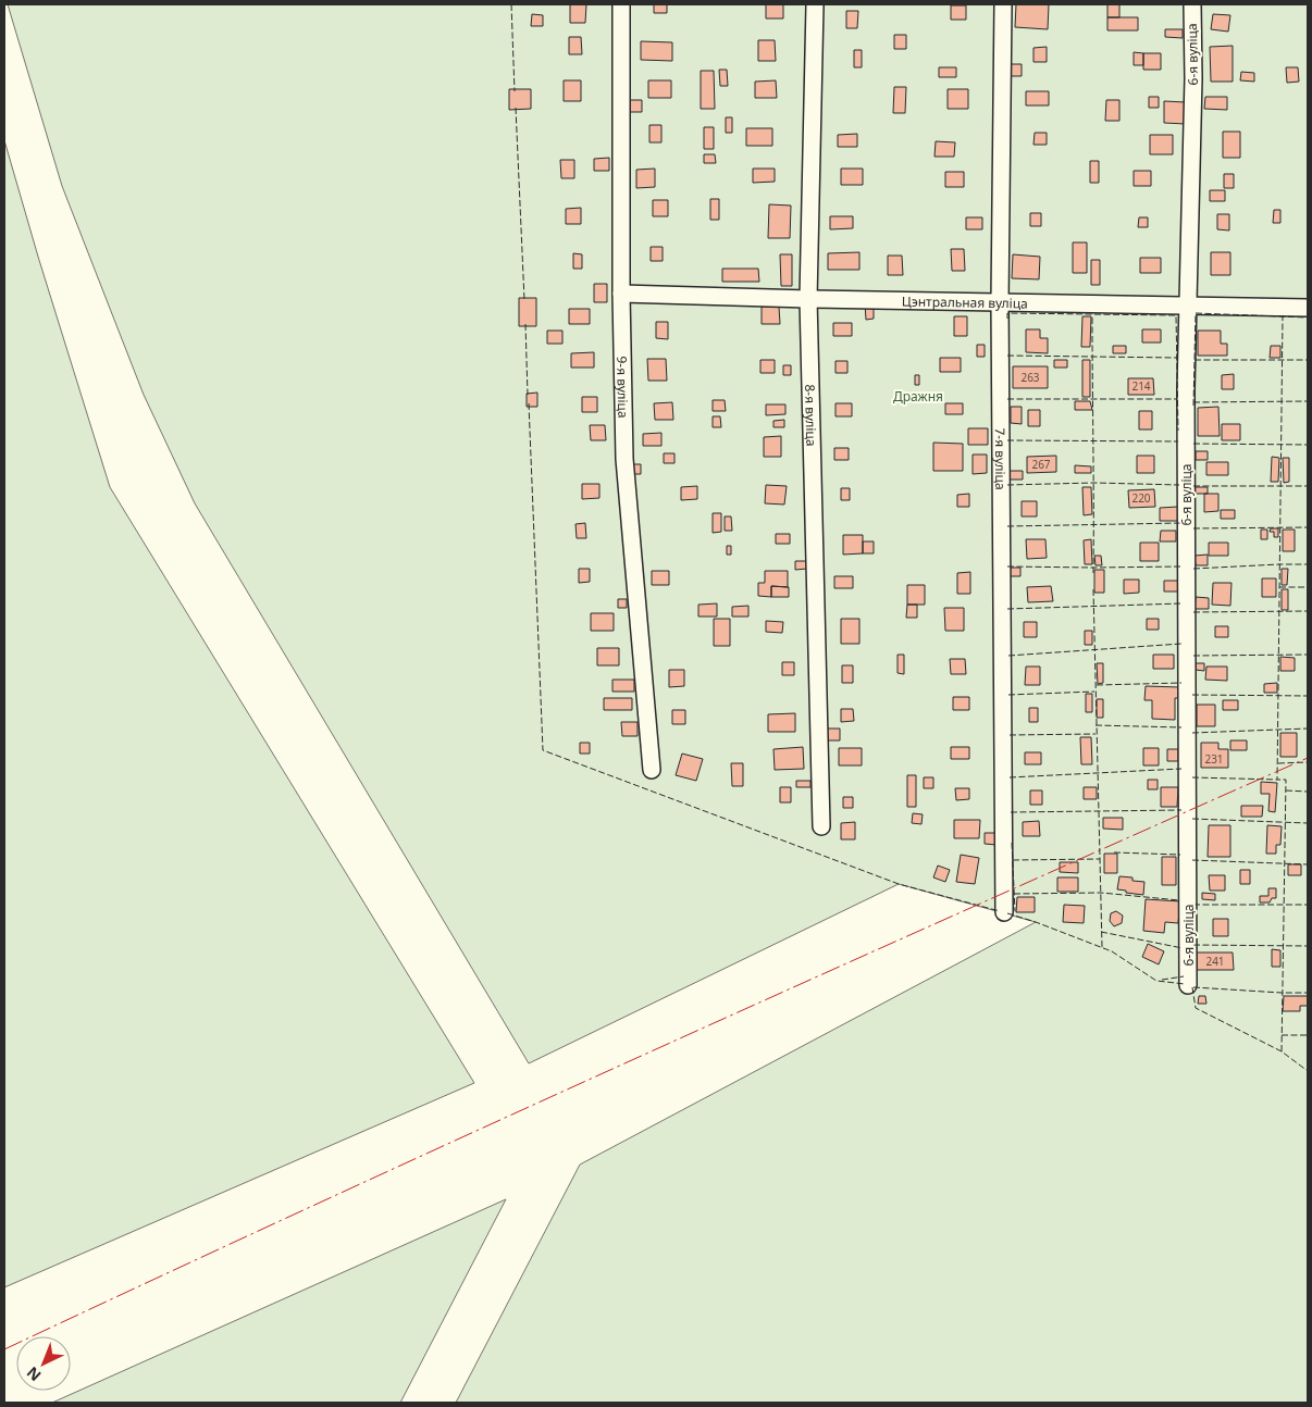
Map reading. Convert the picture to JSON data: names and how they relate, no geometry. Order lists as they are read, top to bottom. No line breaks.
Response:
{"streets":{"street":["6-я вуліца","Цэнтральная вуліца","9-я вуліца","8-я вуліца","7-я вуліца"]},"crossings":[["6-я вуліца","Цэнтральная вуліца"],["Цэнтральная вуліца","9-я вуліца"],["Цэнтральная вуліца","8-я вуліца"],["Цэнтральная вуліца","7-я вуліца"]],"parks":["Дражня"],"house_numbers":["263","214","267","220","231","241"],"north":"bottom left"}
